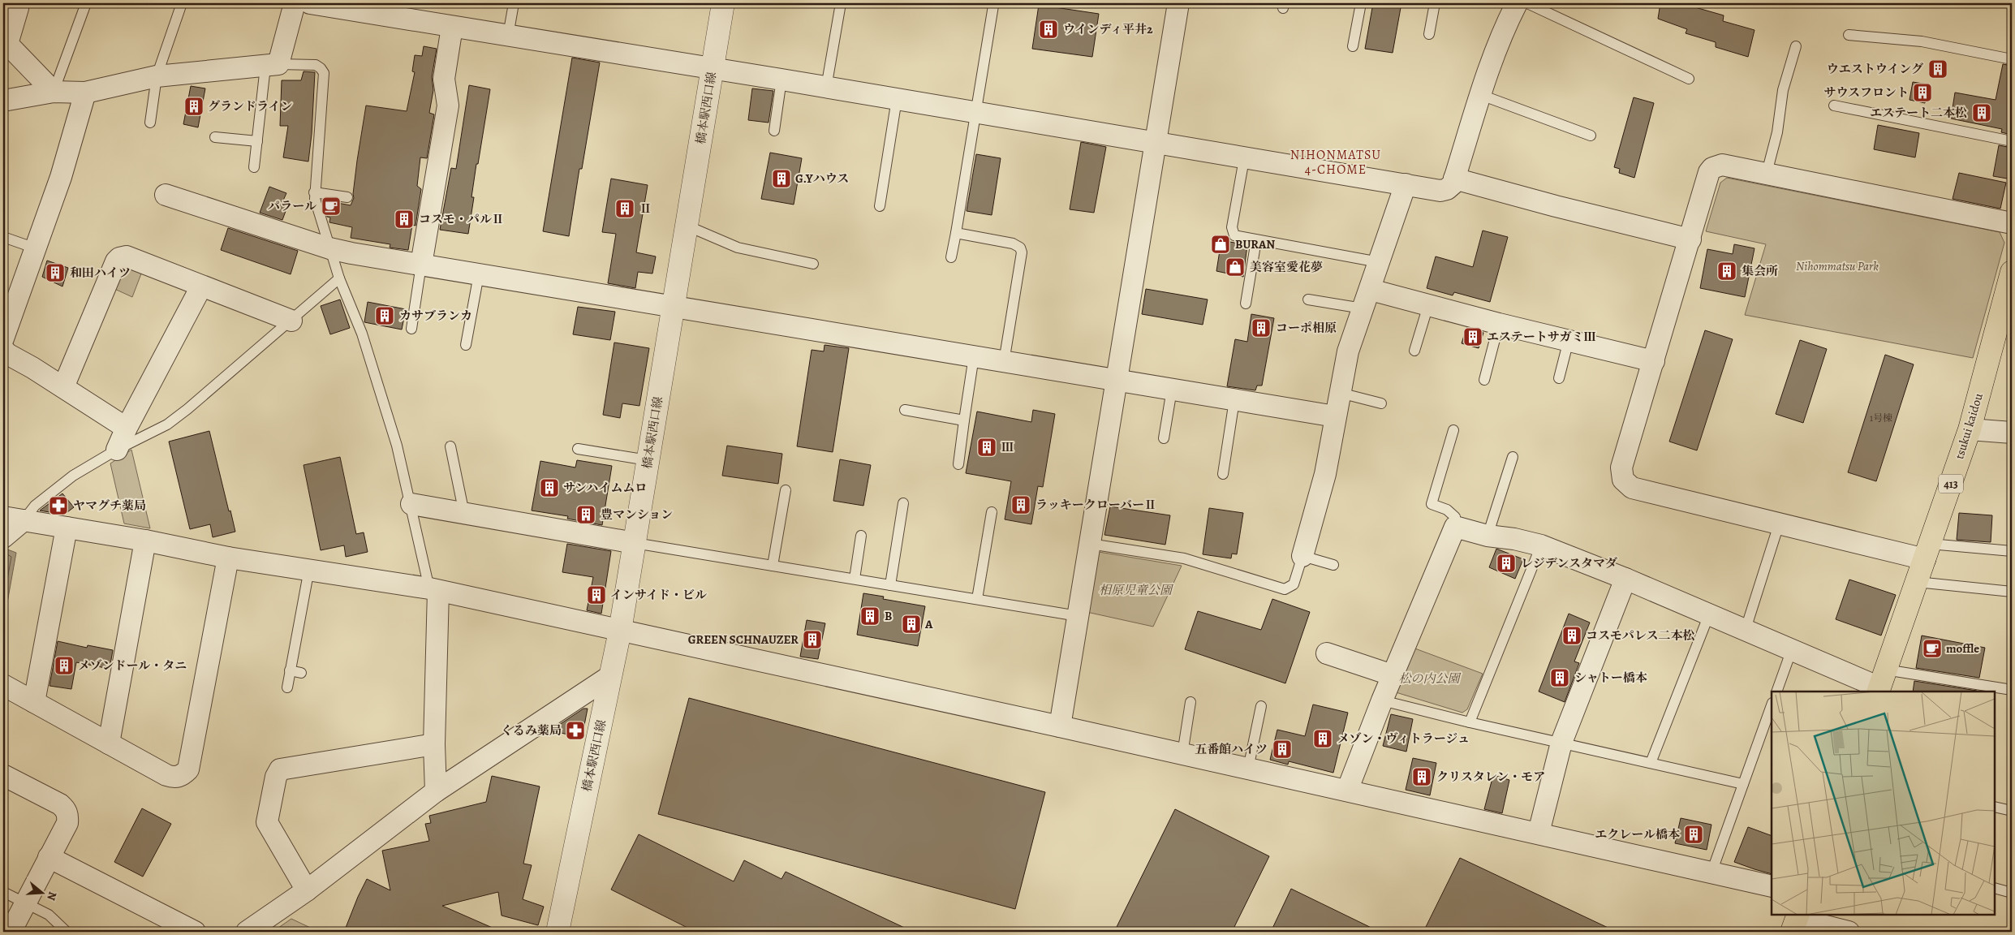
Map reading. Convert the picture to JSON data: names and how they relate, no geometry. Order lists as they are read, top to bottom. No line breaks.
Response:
{"streets":{"highway":["tsukui kaidou","413"],"street":["橋本駅西口線"]},"districts":["NIHONMATSU 4-CHOME"],"parks":["Nihommatsu Park","相原児童公園","松の内公園"],"places":{"building":["ウインディ平井2","ウエストウイング","サウスフロント","グランドライン","エステート二本松","G.Yハウス","Ⅱ","コスモ・パルⅡ","集会所","和田ハイツ","カサブランカ","コーポ相原","エステートサガミⅢ","Ⅲ","サンハイムムロ","ラッキークローバーⅡ","豊マンション","レジデンスタマダ","インサイド・ビル","B","A","コスモパレス二本松","GREEN SCHNAUZER","メゾンドール・タニ","シャトー橋本","メゾン・ヴィトラージュ","五番館ハイツ","クリスタレン・モア","エクレール橋本"],"cafe":["パラール","moffle"],"shop":["BURAN","美容室愛花夢"],"pharmacy":["ヤマグチ薬局","くるみ薬局"]},"house_numbers":["1号棟"],"north":"right"}
